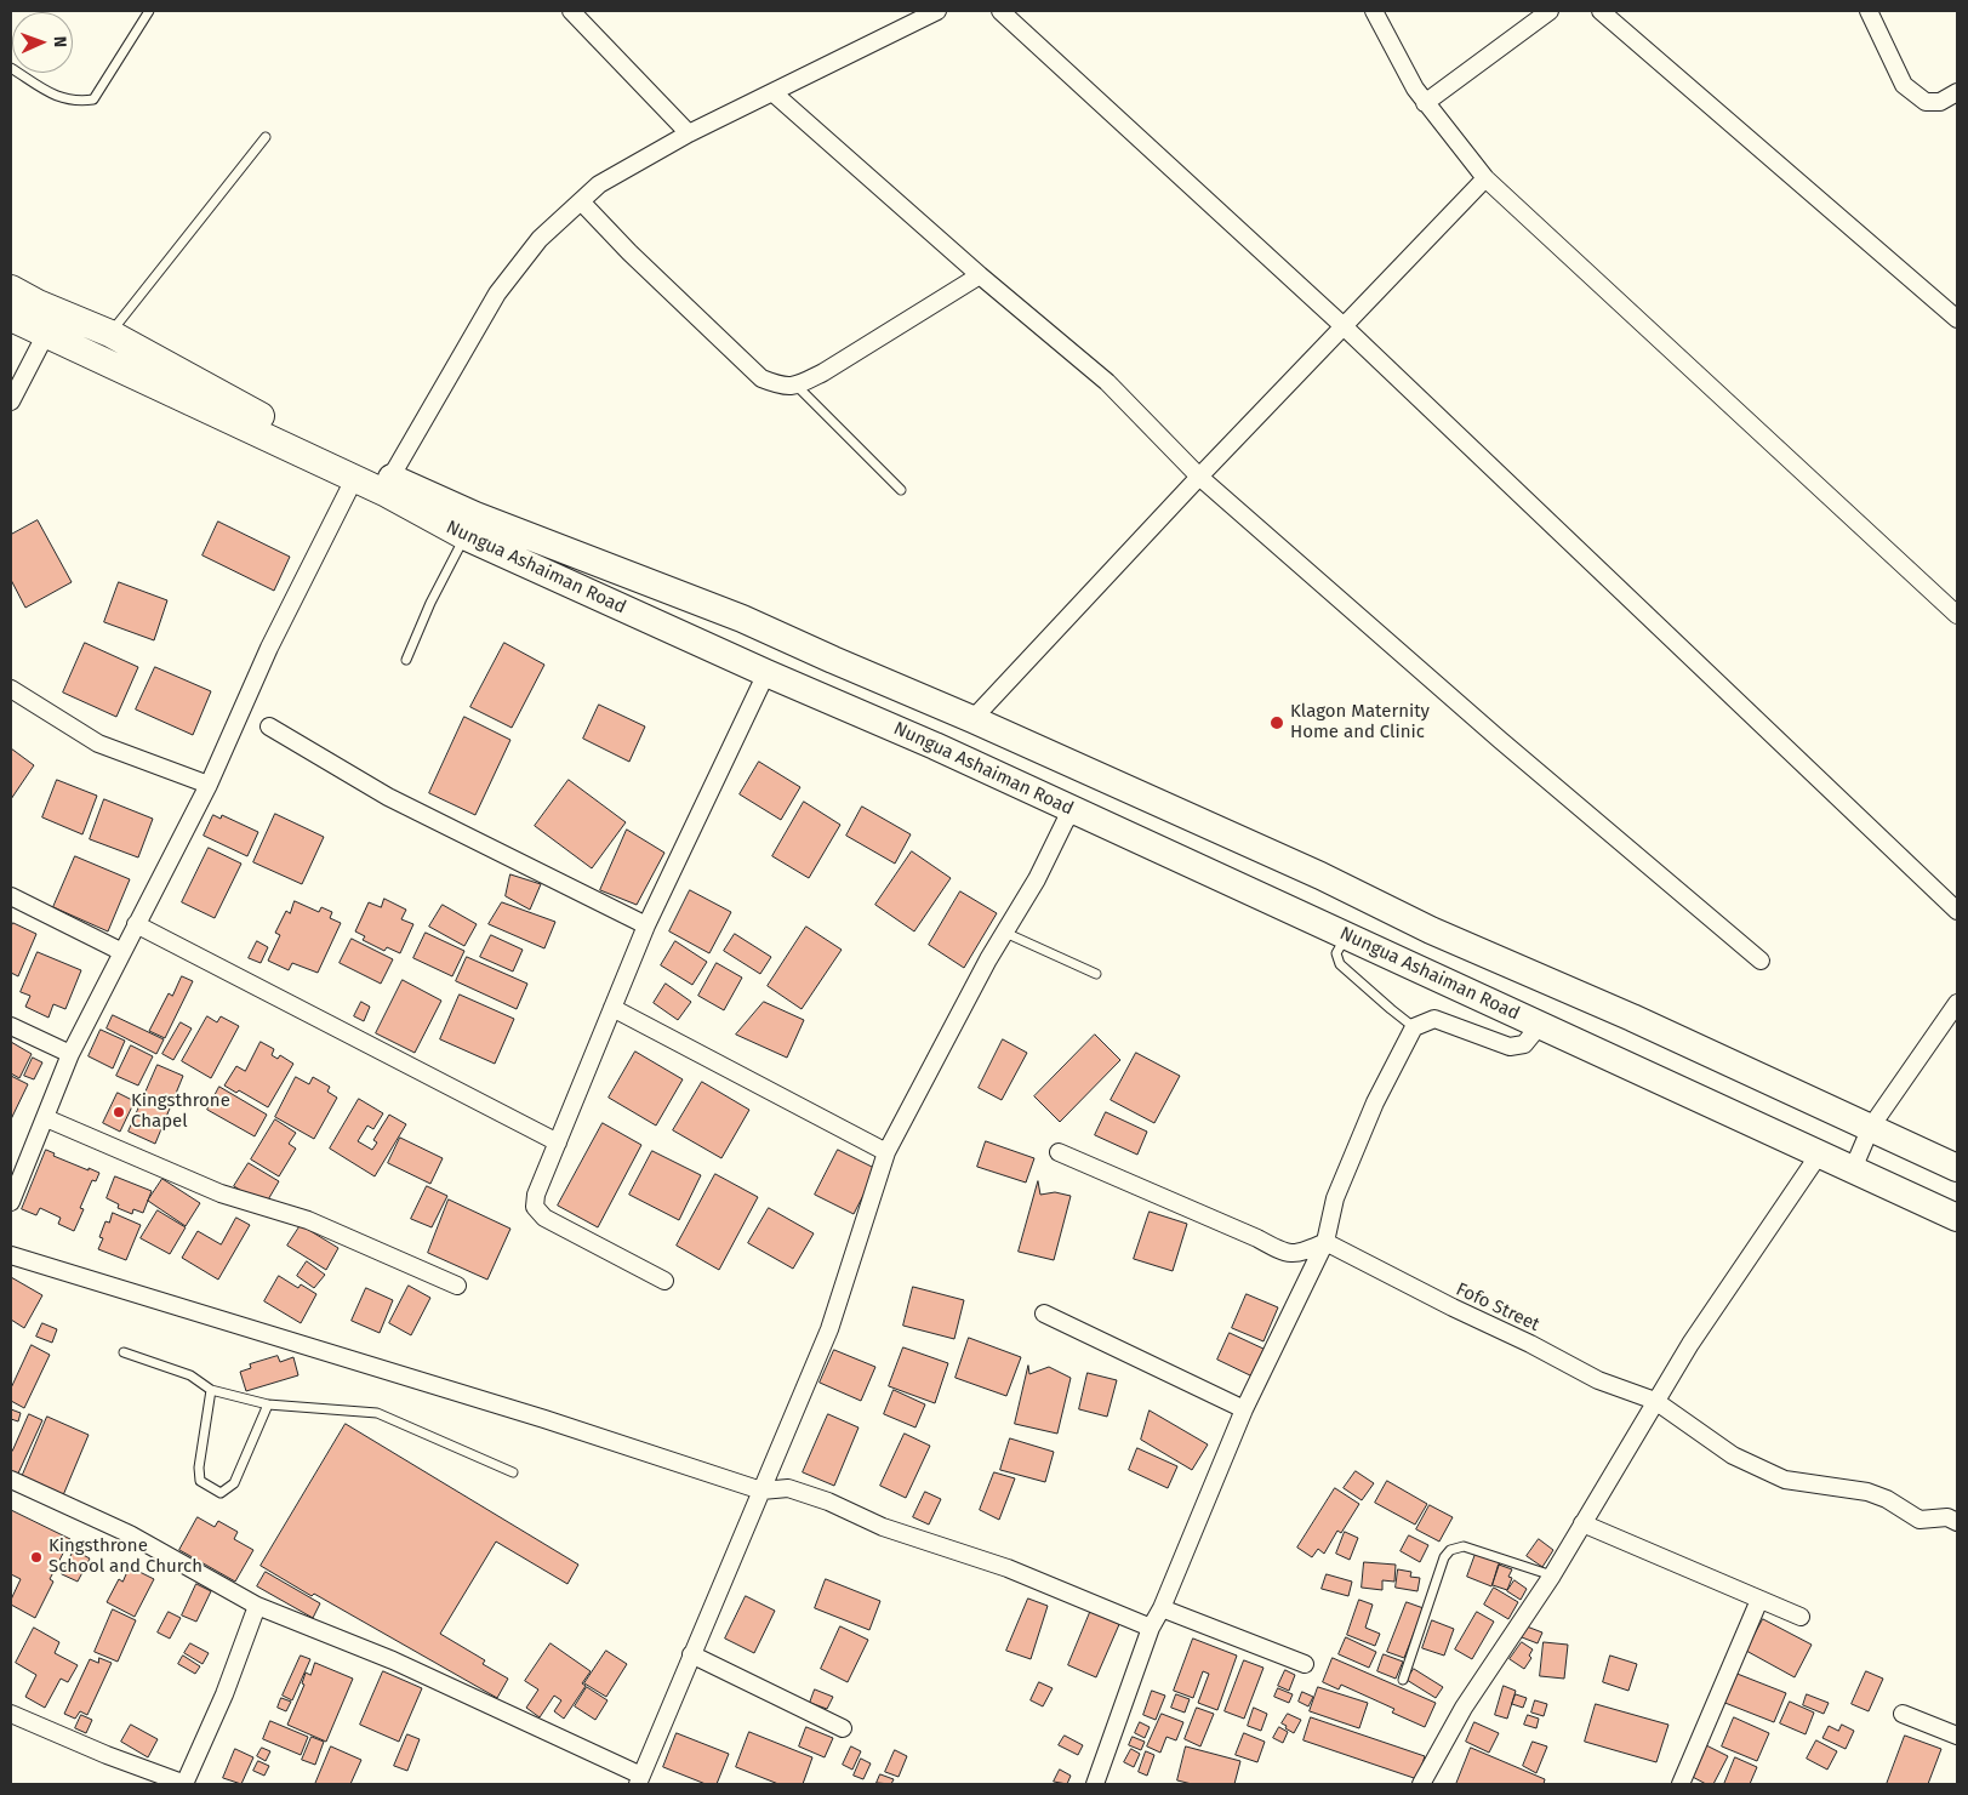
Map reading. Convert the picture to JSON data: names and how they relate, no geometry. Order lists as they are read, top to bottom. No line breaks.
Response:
{"streets":{"main road":["Nungua Ashaiman Road"],"street":["Fofo Street"]},"places":["Klagon Maternity Home and Clinic","Kingsthrone Chapel","Kingsthrone School and Church"],"north":"right"}
